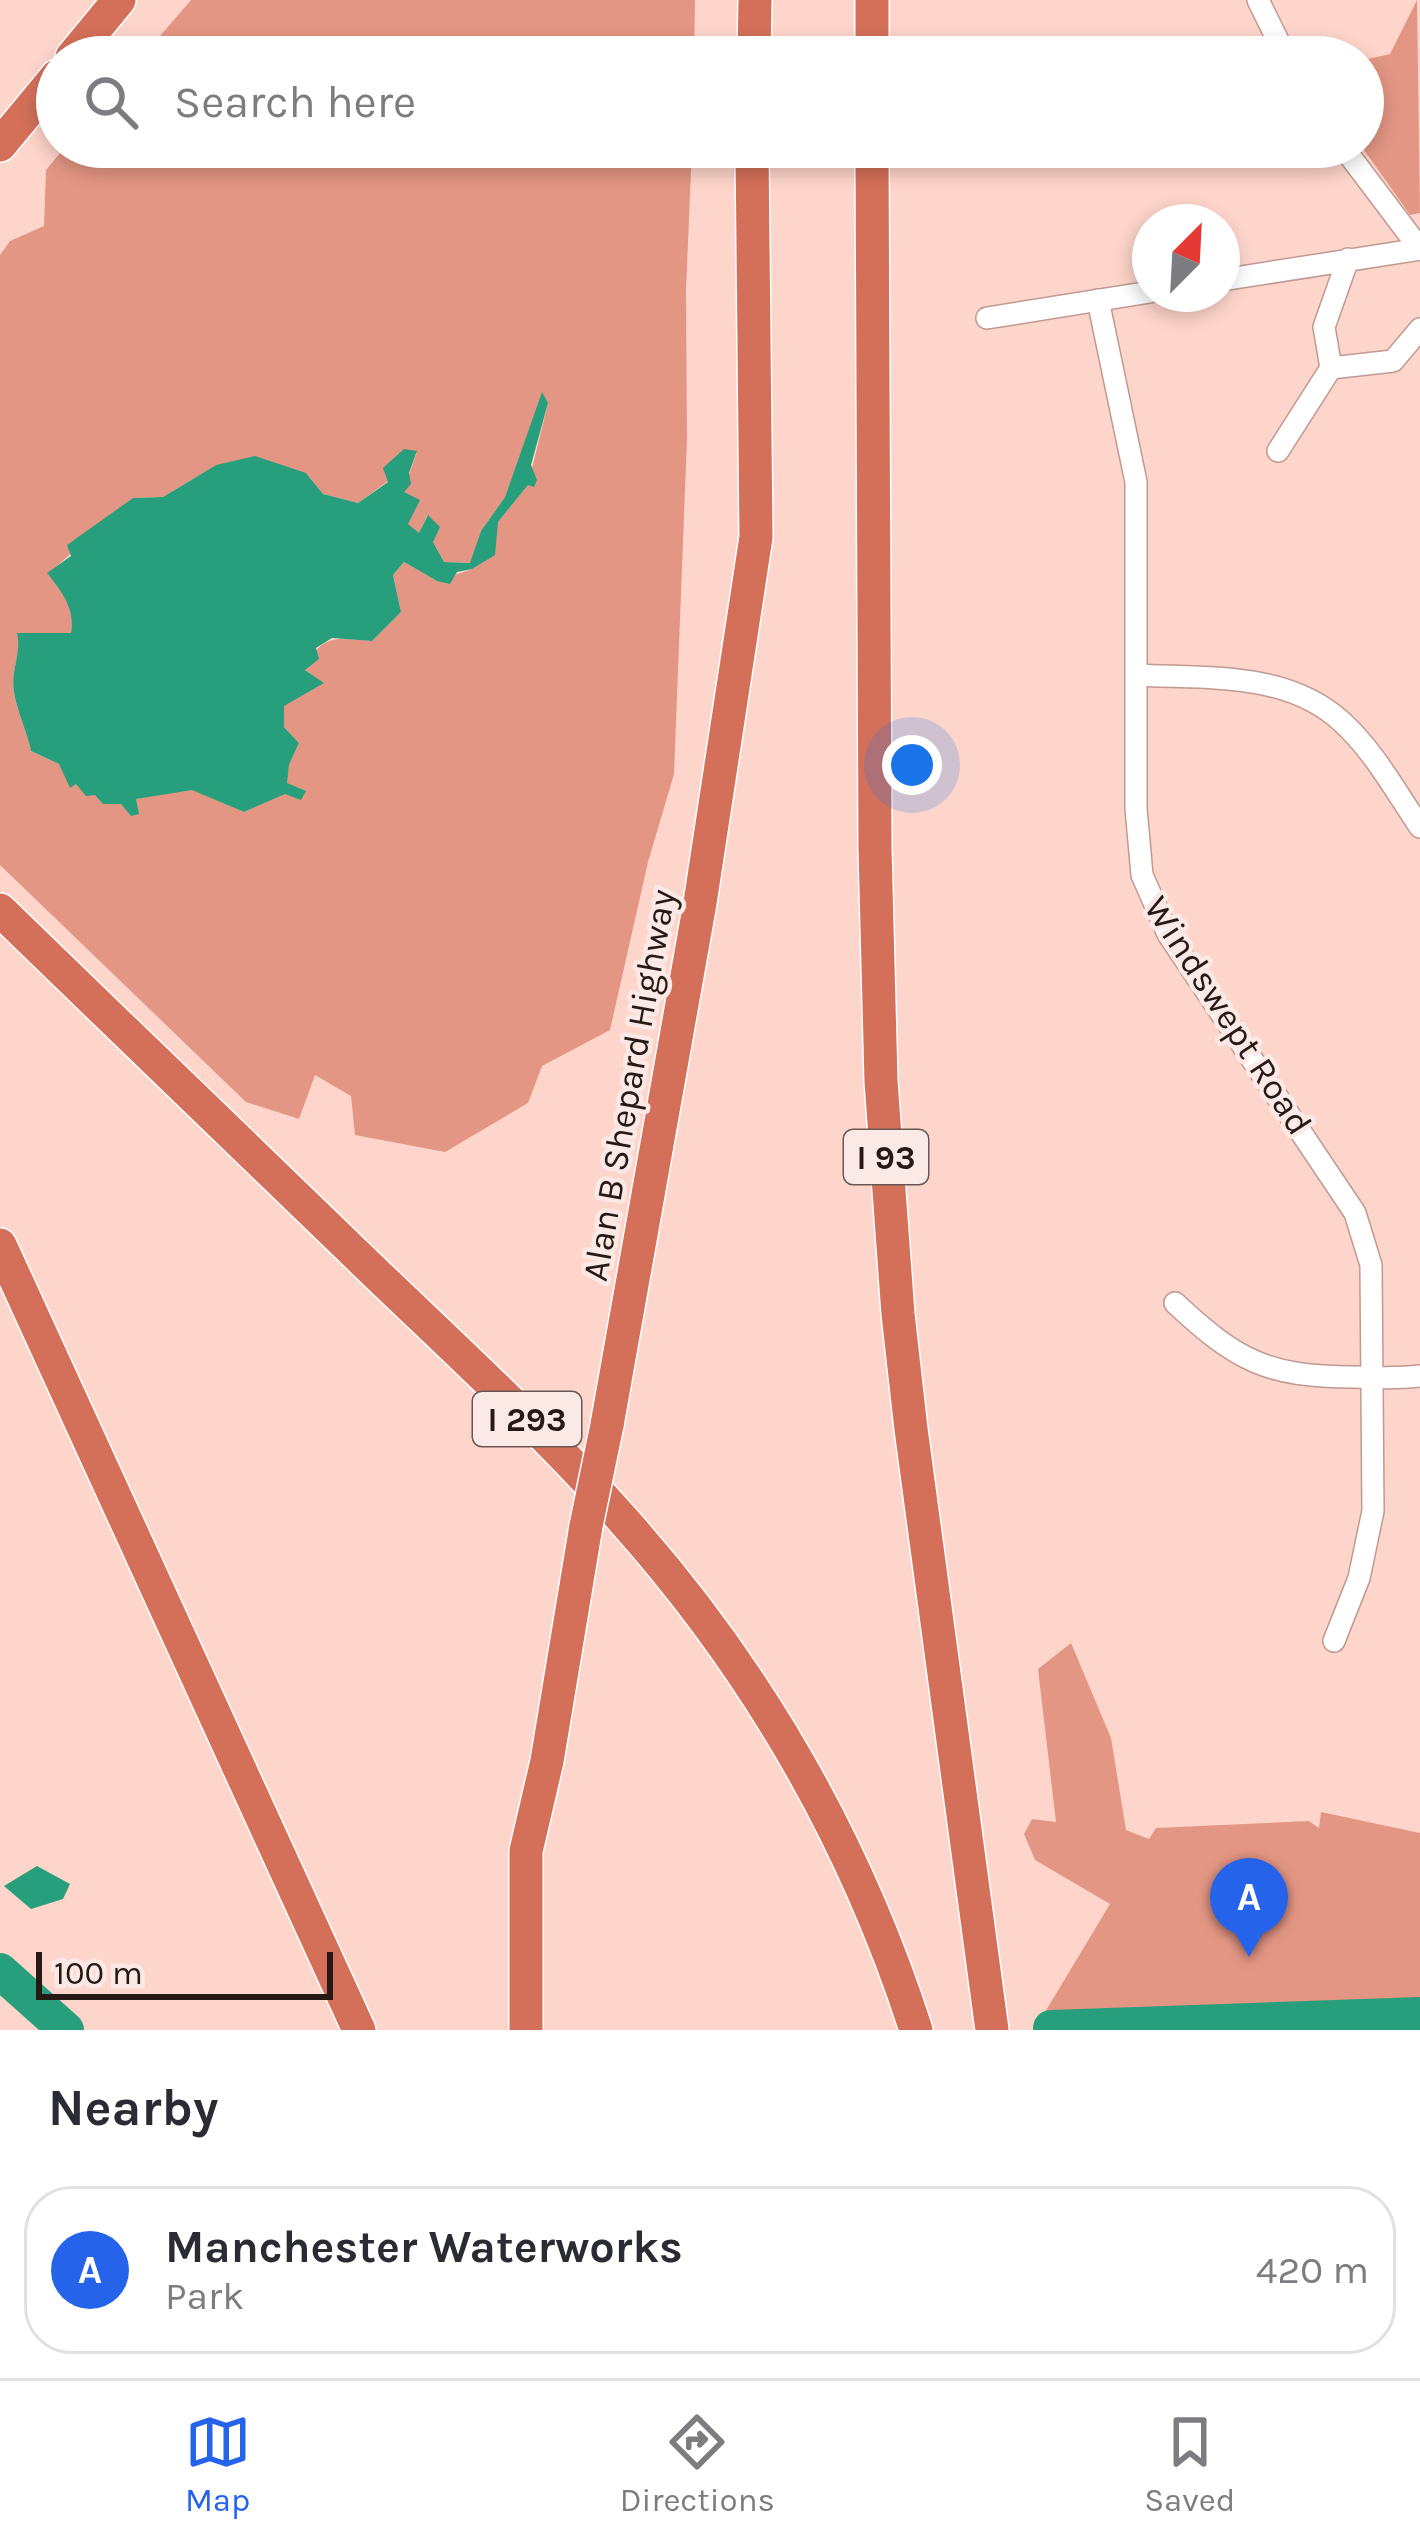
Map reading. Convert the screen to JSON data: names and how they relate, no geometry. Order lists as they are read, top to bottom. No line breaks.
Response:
{"streets":{"highway":["Alan B Shepard Highway","I 93","I 293"],"street":["Windswept Road"]},"scale_bar":"100 m","north":"top right","page":{"search":"Search here","pins":"A","scale":"100 m","heading":"Nearby","list":[{"mark":"A","name":"Manchester Waterworks","note":"Park","value":"420 m"}],"nav":["Map","Directions","Saved"]}}
